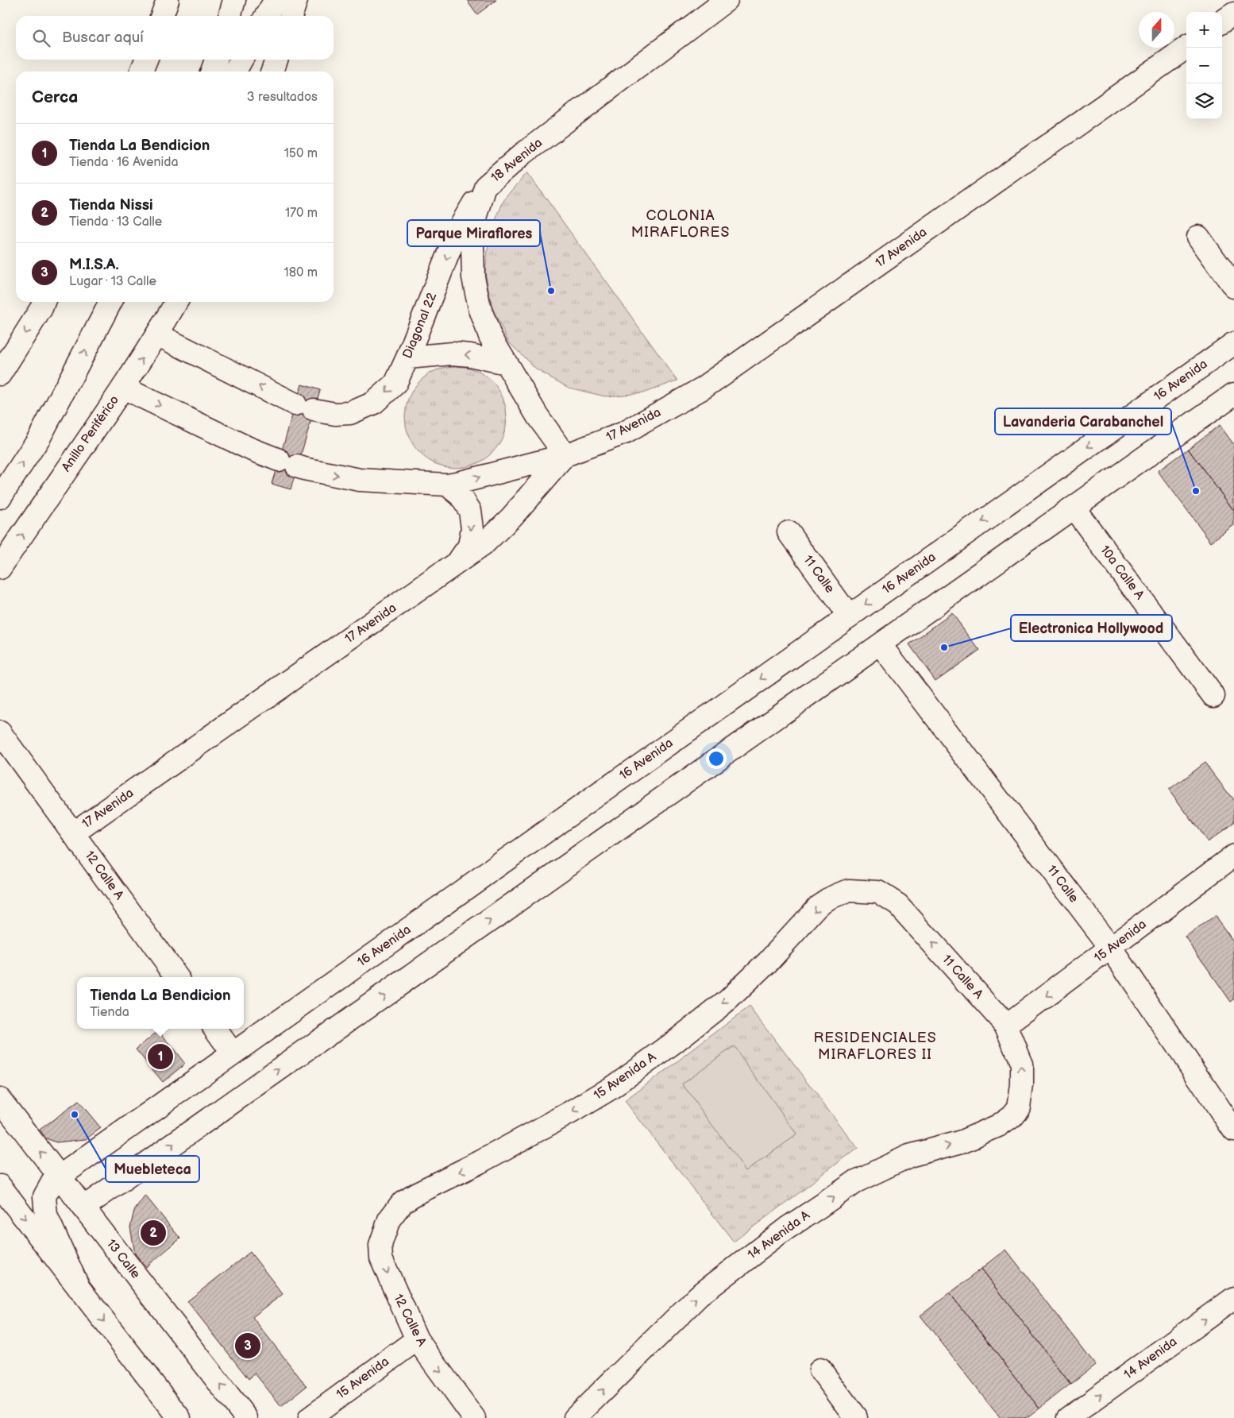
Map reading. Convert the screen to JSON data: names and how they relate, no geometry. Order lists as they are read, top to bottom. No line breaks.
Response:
{"streets":{"main road":["18 Avenida","17 Avenida","Diagonal 22","16 Avenida","Anillo Periférico","10a Calle A","11 Calle","12 Calle A","15 Avenida","11 Calle A","15 Avenida A","14 Avenida A","13 Calle","14 Avenida"]},"crossings":[["18 Avenida","17 Avenida"],["18 Avenida","Diagonal 22"],["17 Avenida","12 Calle A"],["Diagonal 22","Anillo Periférico"],["16 Avenida","11 Calle"],["16 Avenida","13 Calle"],["11 Calle","15 Avenida"],["12 Calle A","15 Avenida"],["12 Calle A","15 Avenida A"],["15 Avenida","11 Calle A"],["11 Calle A","15 Avenida A"],["11 Calle A","14 Avenida A"]],"one_way":["12 Calle A","11 Calle A","14 Avenida A","14 Avenida"],"districts":["COLONIA MIRAFLORES","RESIDENCIALES MIRAFLORES II"],"places":["Parque Miraflores","Lavanderia Carabanchel","Electronica Hollywood","Muebleteca"],"north":"top","page":{"map_buttons":["+","−"],"search":"Buscar aquí","heading":["Cerca","3 resultados"],"list":[{"mark":"1","name":"Tienda La Bendicion","note":"Tienda · 16 Avenida","value":"150 m"},{"mark":"2","name":"Tienda Nissi","note":"Tienda · 13 Calle","value":"170 m"},{"mark":"3","name":"M.I.S.A.","note":"Lugar · 13 Calle","value":"180 m"}],"popup":["Tienda La Bendicion","Tienda"],"pins":["1","2","3"]}}
